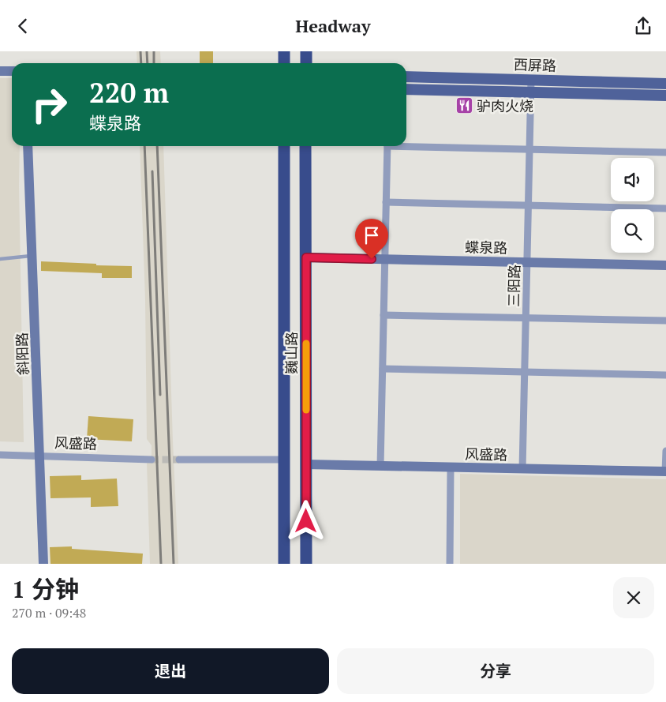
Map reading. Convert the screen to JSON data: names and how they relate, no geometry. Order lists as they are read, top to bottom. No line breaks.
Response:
{"streets":{"highway":["巍山路"],"main road":["西屏路"],"street":["蝶泉路","三阳路","斜阳路","风盛路"]},"crossings":[["西屏路","三阳路"],["蝶泉路","三阳路"],["蝶泉路","巍山路"],["三阳路","风盛路"],["巍山路","风盛路"],["斜阳路","风盛路"]],"places":{"restaurant":["驴肉火烧"]},"page":{"header":"Headway","turn":["220 m","蝶泉路"],"heading":["1 分钟","270 m · 09:48"],"buttons":["退出","分享"]}}
